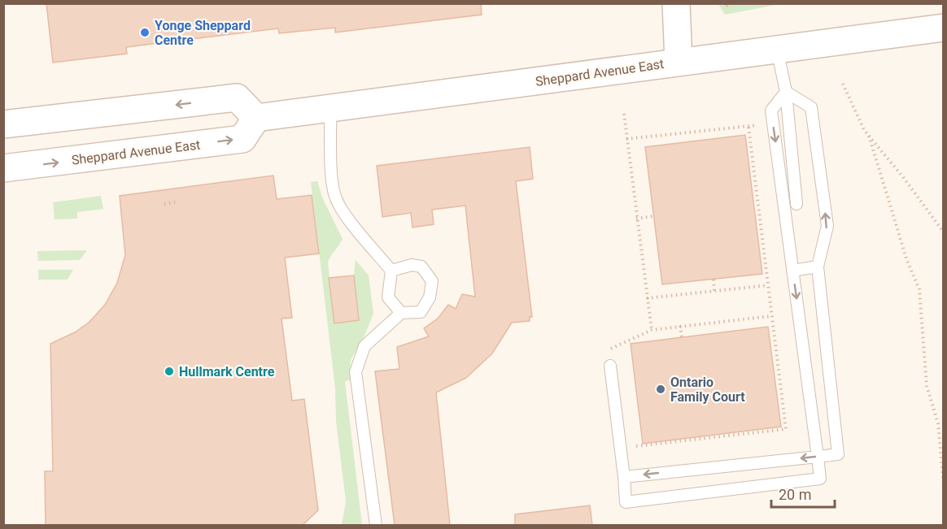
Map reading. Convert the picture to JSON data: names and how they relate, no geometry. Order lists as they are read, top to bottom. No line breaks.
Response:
{"streets":{"main road":["Sheppard Avenue East"]},"places":["Yonge Sheppard Centre","Hullmark Centre","Ontario Family Court"],"scale_bar":"20 m"}
